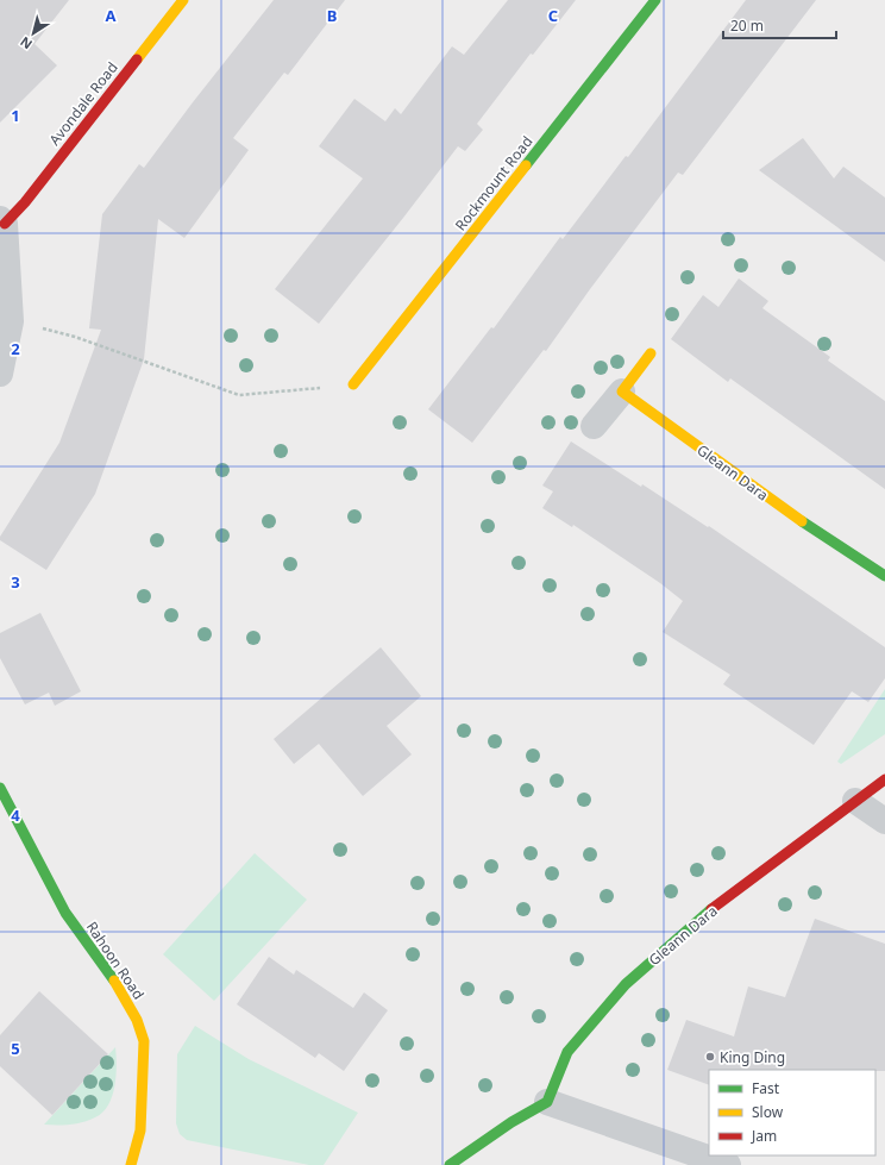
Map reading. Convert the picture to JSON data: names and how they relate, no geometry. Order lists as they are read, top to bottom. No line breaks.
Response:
{"streets":{"street":["Avondale Road","Rockmount Road","Gleann Dara","Rahoon Road"]},"places":["King Ding"],"legend":["Fast","Slow","Jam"],"scale_bar":"20 m","north":"bottom left","grid":{"columns":["A","B","C"],"rows":["1","2","3","4","5"]}}
